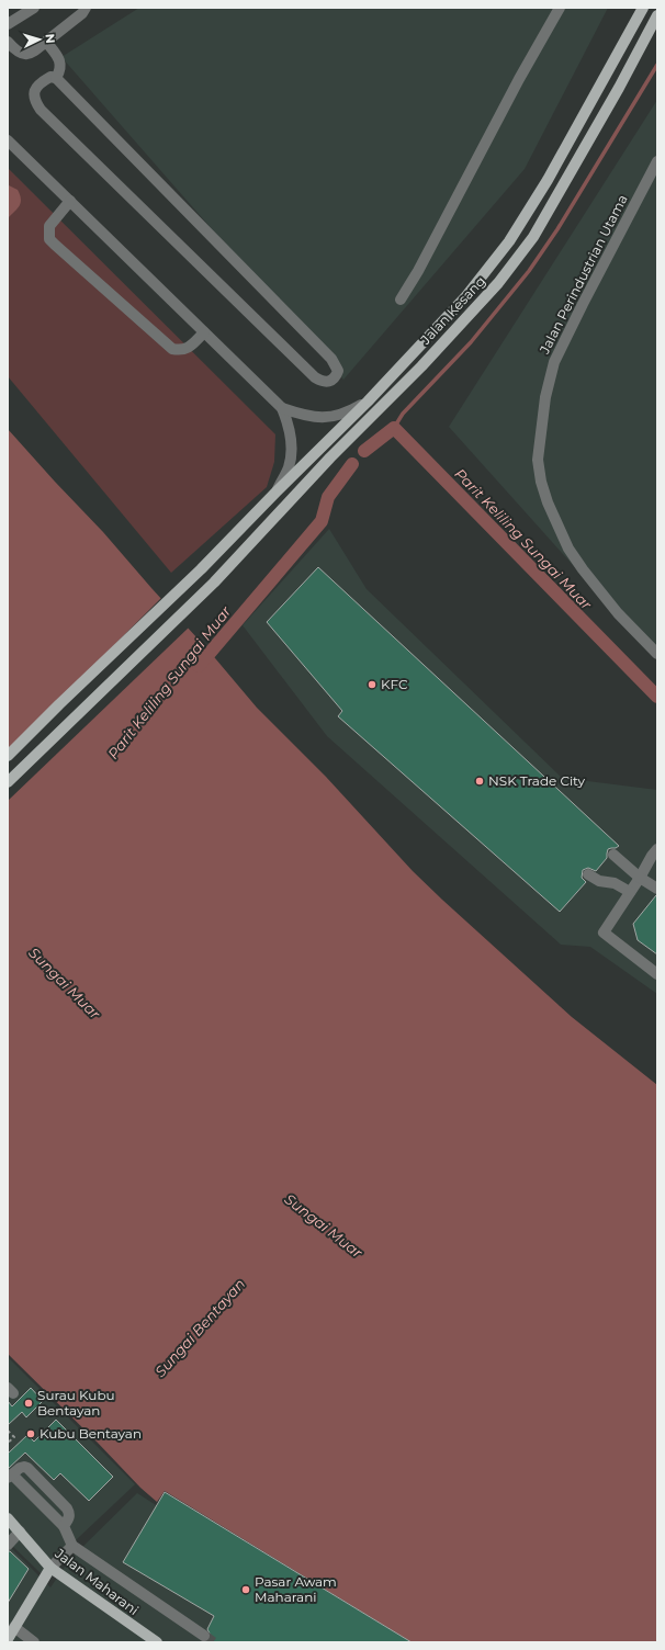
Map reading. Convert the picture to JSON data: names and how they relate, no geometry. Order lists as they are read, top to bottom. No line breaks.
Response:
{"streets":{"main road":["Jalan Kesang","Jalan Maharani"],"street":["Jalan Perindustrian Utama"]},"water":["Parit Keliling Sungai Muar","Sungai Muar","Sungai Bentayan"],"places":["KFC","NSK Trade City","Surau Kubu Bentayan","Kubu Bentayan","Pasar Awam Maharani"],"north":"right"}
